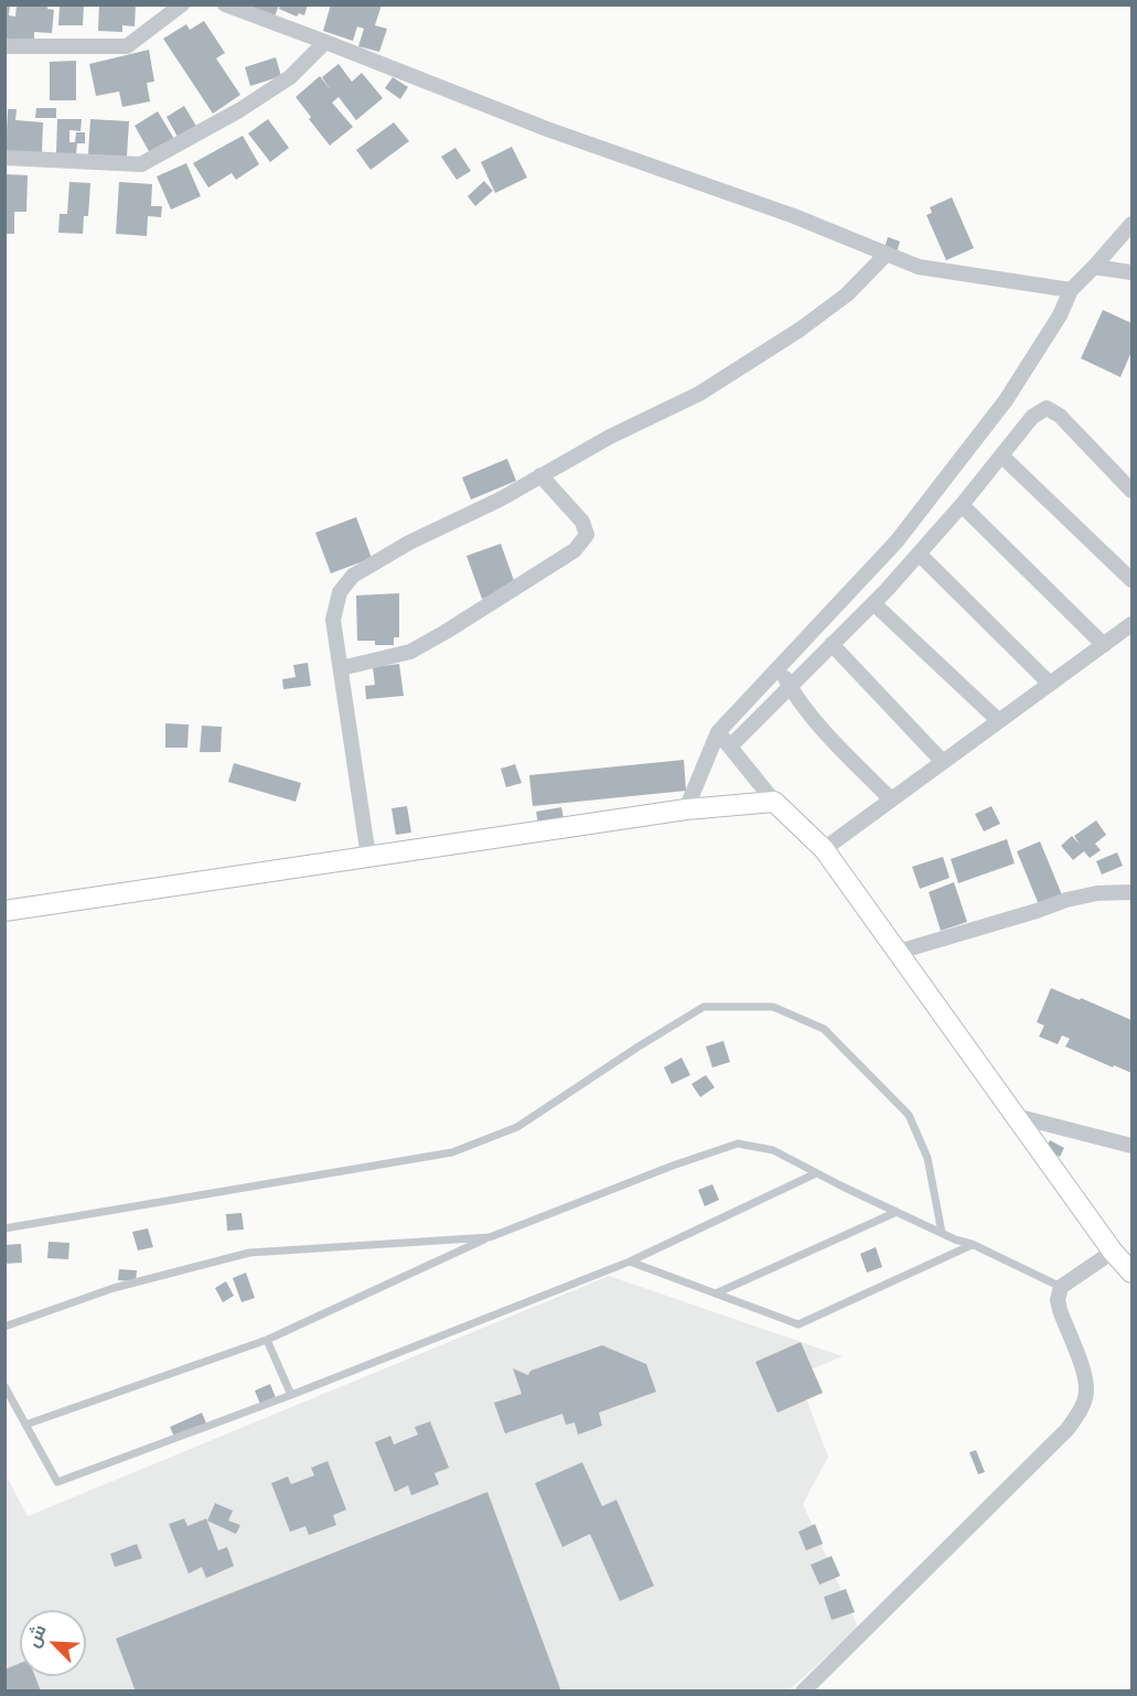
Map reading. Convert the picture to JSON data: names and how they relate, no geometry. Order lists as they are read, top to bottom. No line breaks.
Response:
{"north":"top left"}
